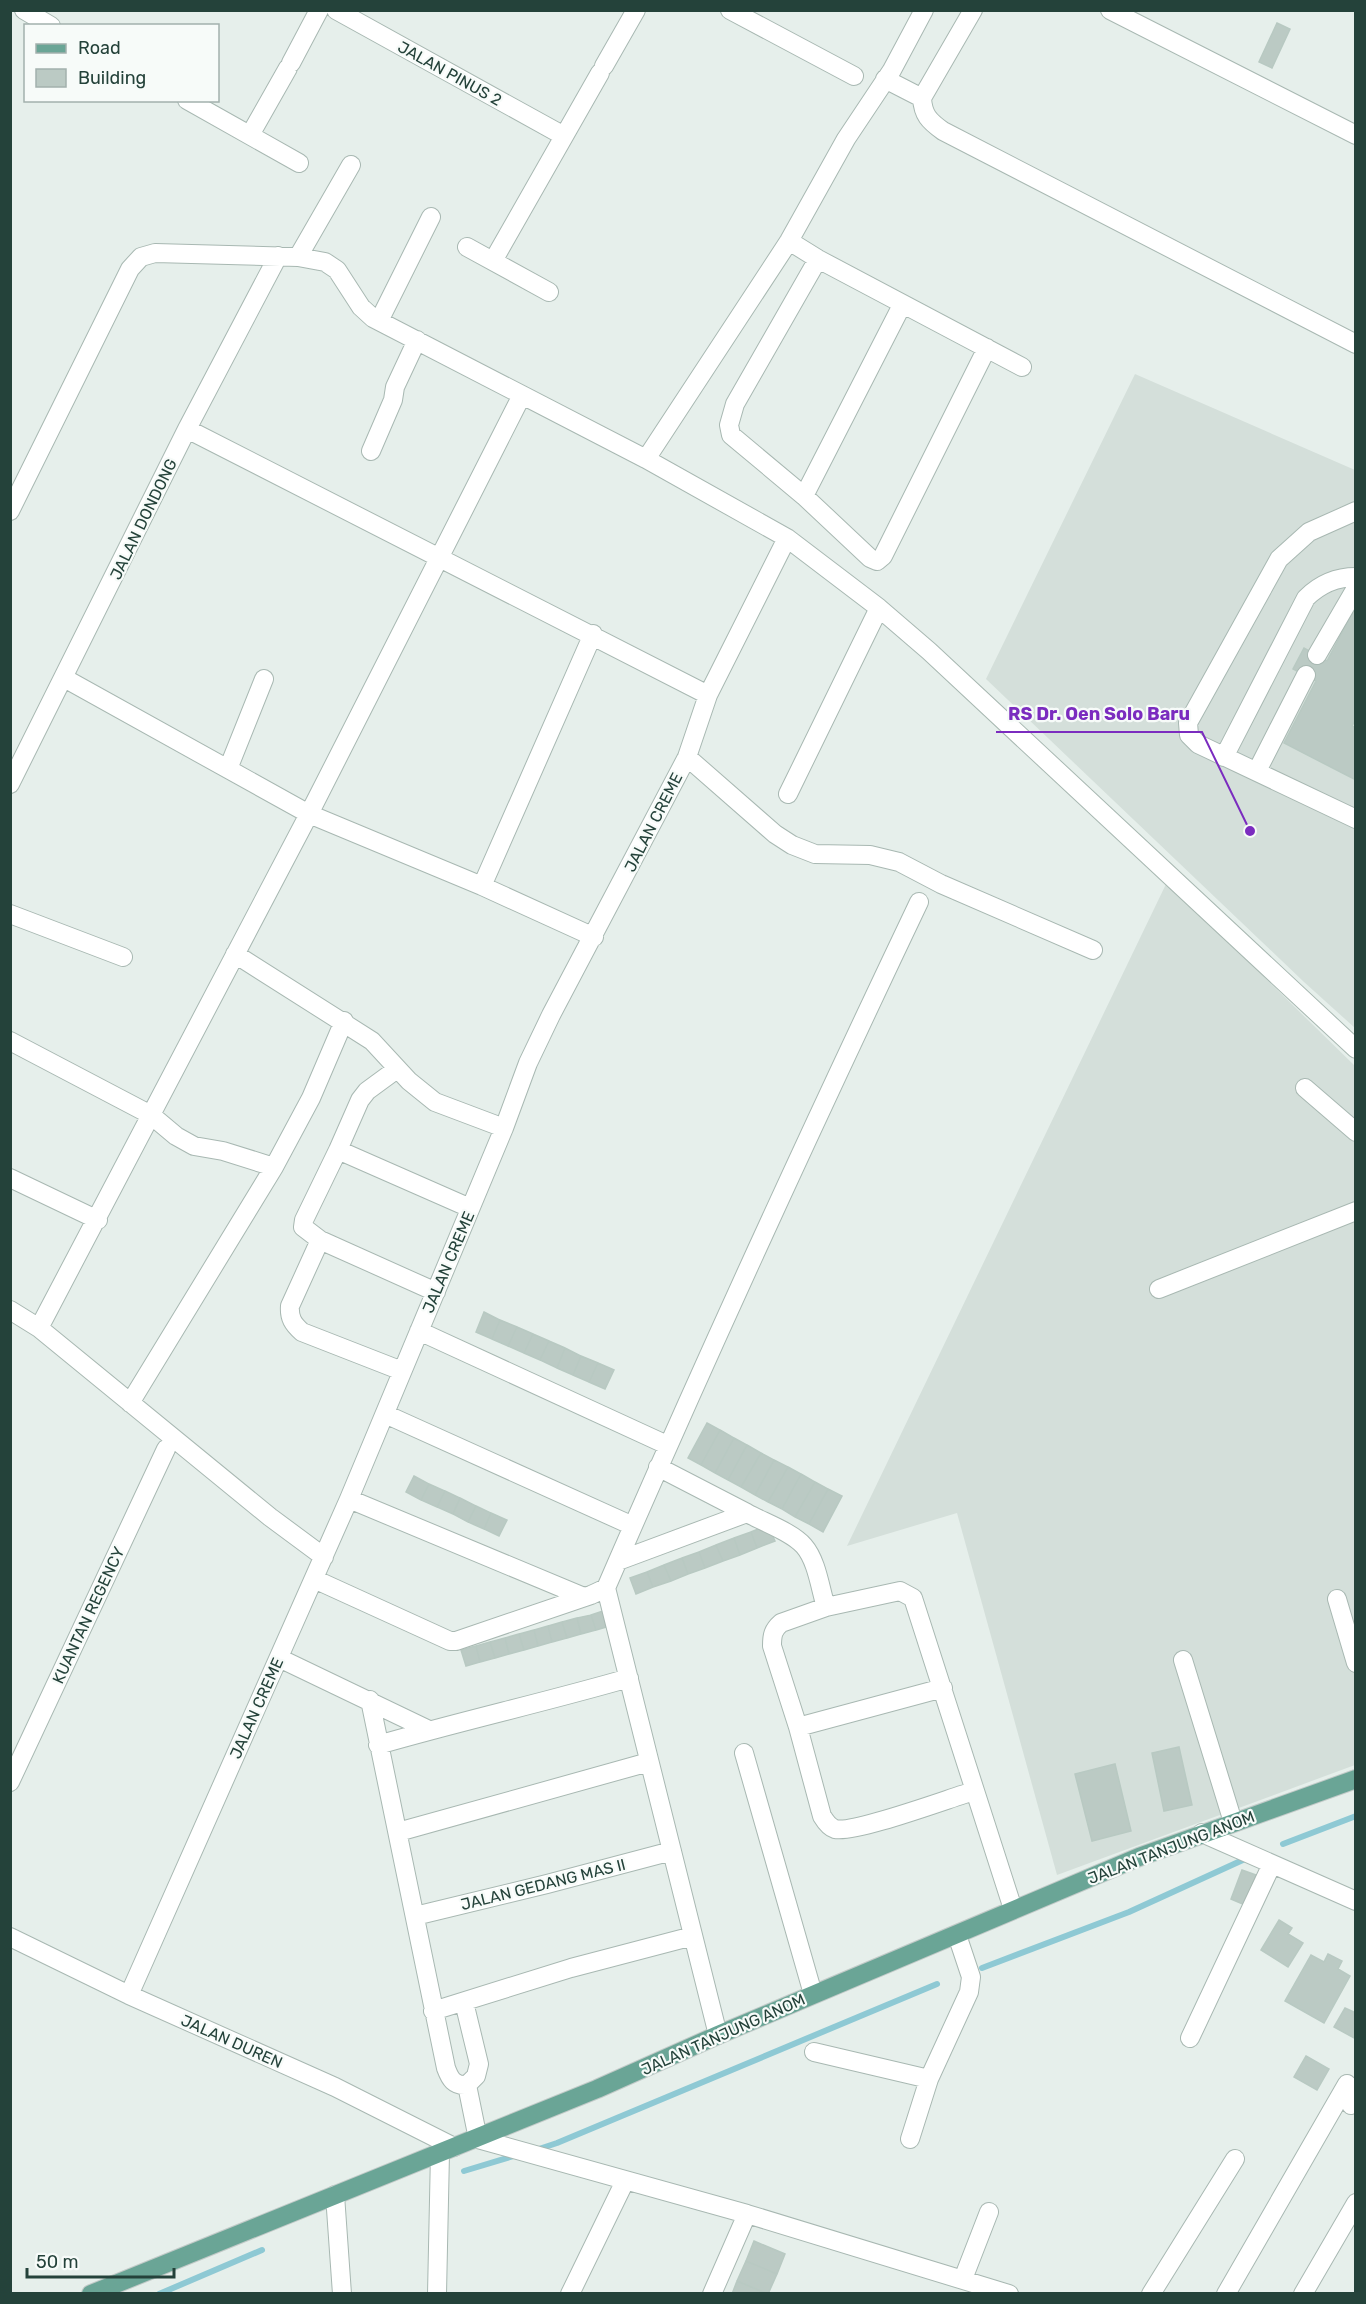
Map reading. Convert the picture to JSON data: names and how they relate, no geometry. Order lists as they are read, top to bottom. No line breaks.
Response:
{"streets":{"main road":["JALAN TANJUNG ANOM"],"street":["JALAN PINUS 2","JALAN DONDONG","JALAN CREME","KUANTAN REGENCY","JALAN GEDANG MAS II","JALAN DUREN"]},"crossings":[["JALAN CREME","JALAN DUREN"],["JALAN TANJUNG ANOM","JALAN DUREN"]],"places":["RS Dr. Oen Solo Baru"],"legend":["Road","Building"],"scale_bar":"50 m"}
